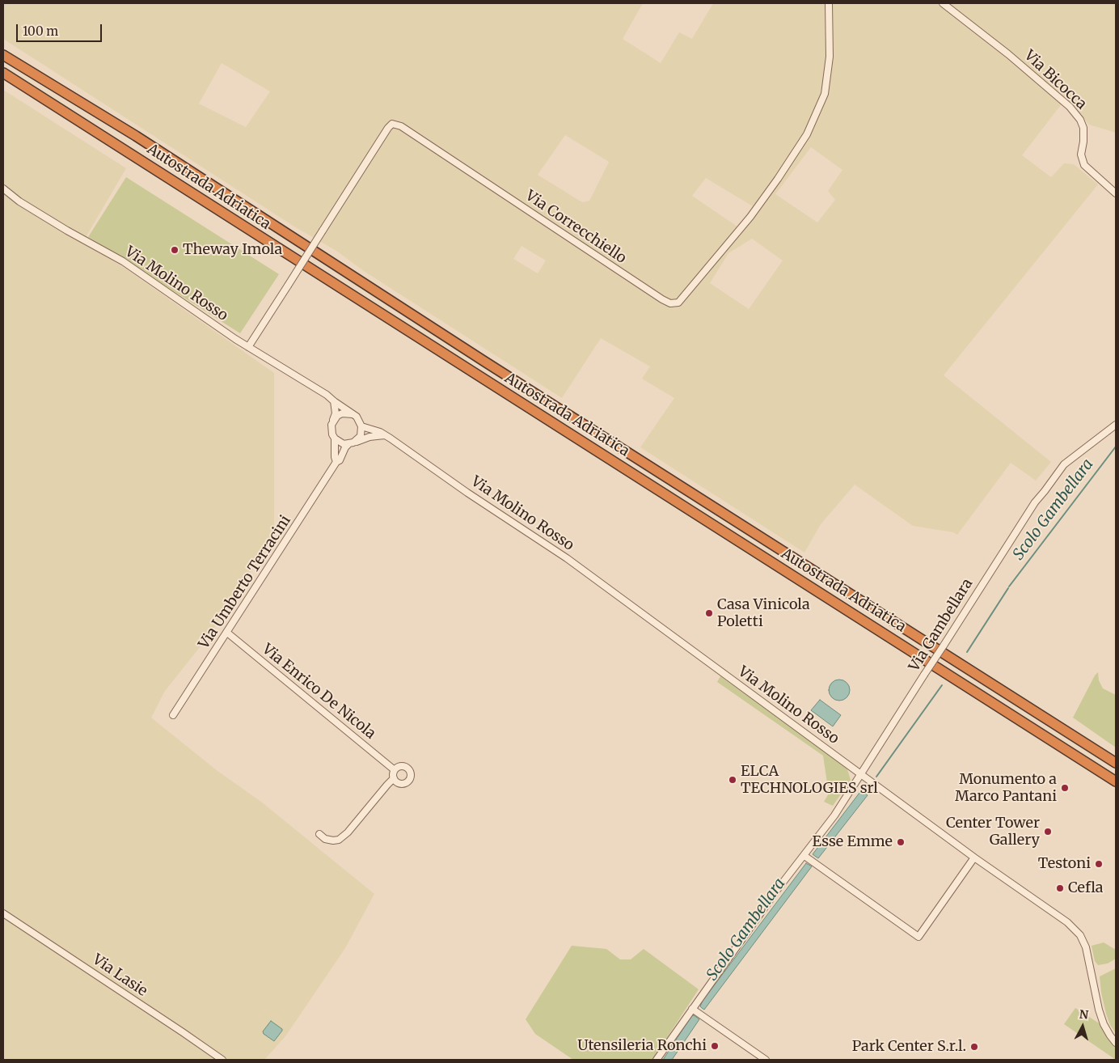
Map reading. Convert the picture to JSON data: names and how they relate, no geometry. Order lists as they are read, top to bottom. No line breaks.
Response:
{"streets":{"highway":["Autostrada Adriatica"],"street":["Via Bicocca","Via Correcchiello","Via Molino Rosso","Via Umberto Terracini","Via Gambellara","Via Enrico De Nicola","Via Lasie"]},"crossings":[["Via Correcchiello","Via Molino Rosso"],["Via Molino Rosso","Via Umberto Terracini"],["Via Molino Rosso","Via Gambellara"],["Via Umberto Terracini","Via Enrico De Nicola"]],"water":["Scolo Gambellara"],"places":["Theway Imola","Casa Vinicola Poletti","ELCA TECHNOLOGIES srl","Monumento a Marco Pantani","Center Tower Gallery","Esse Emme","Testoni","Cefla","Utensileria Ronchi","Park Center S.r.l."],"scale_bar":"100 m","north":"top"}
